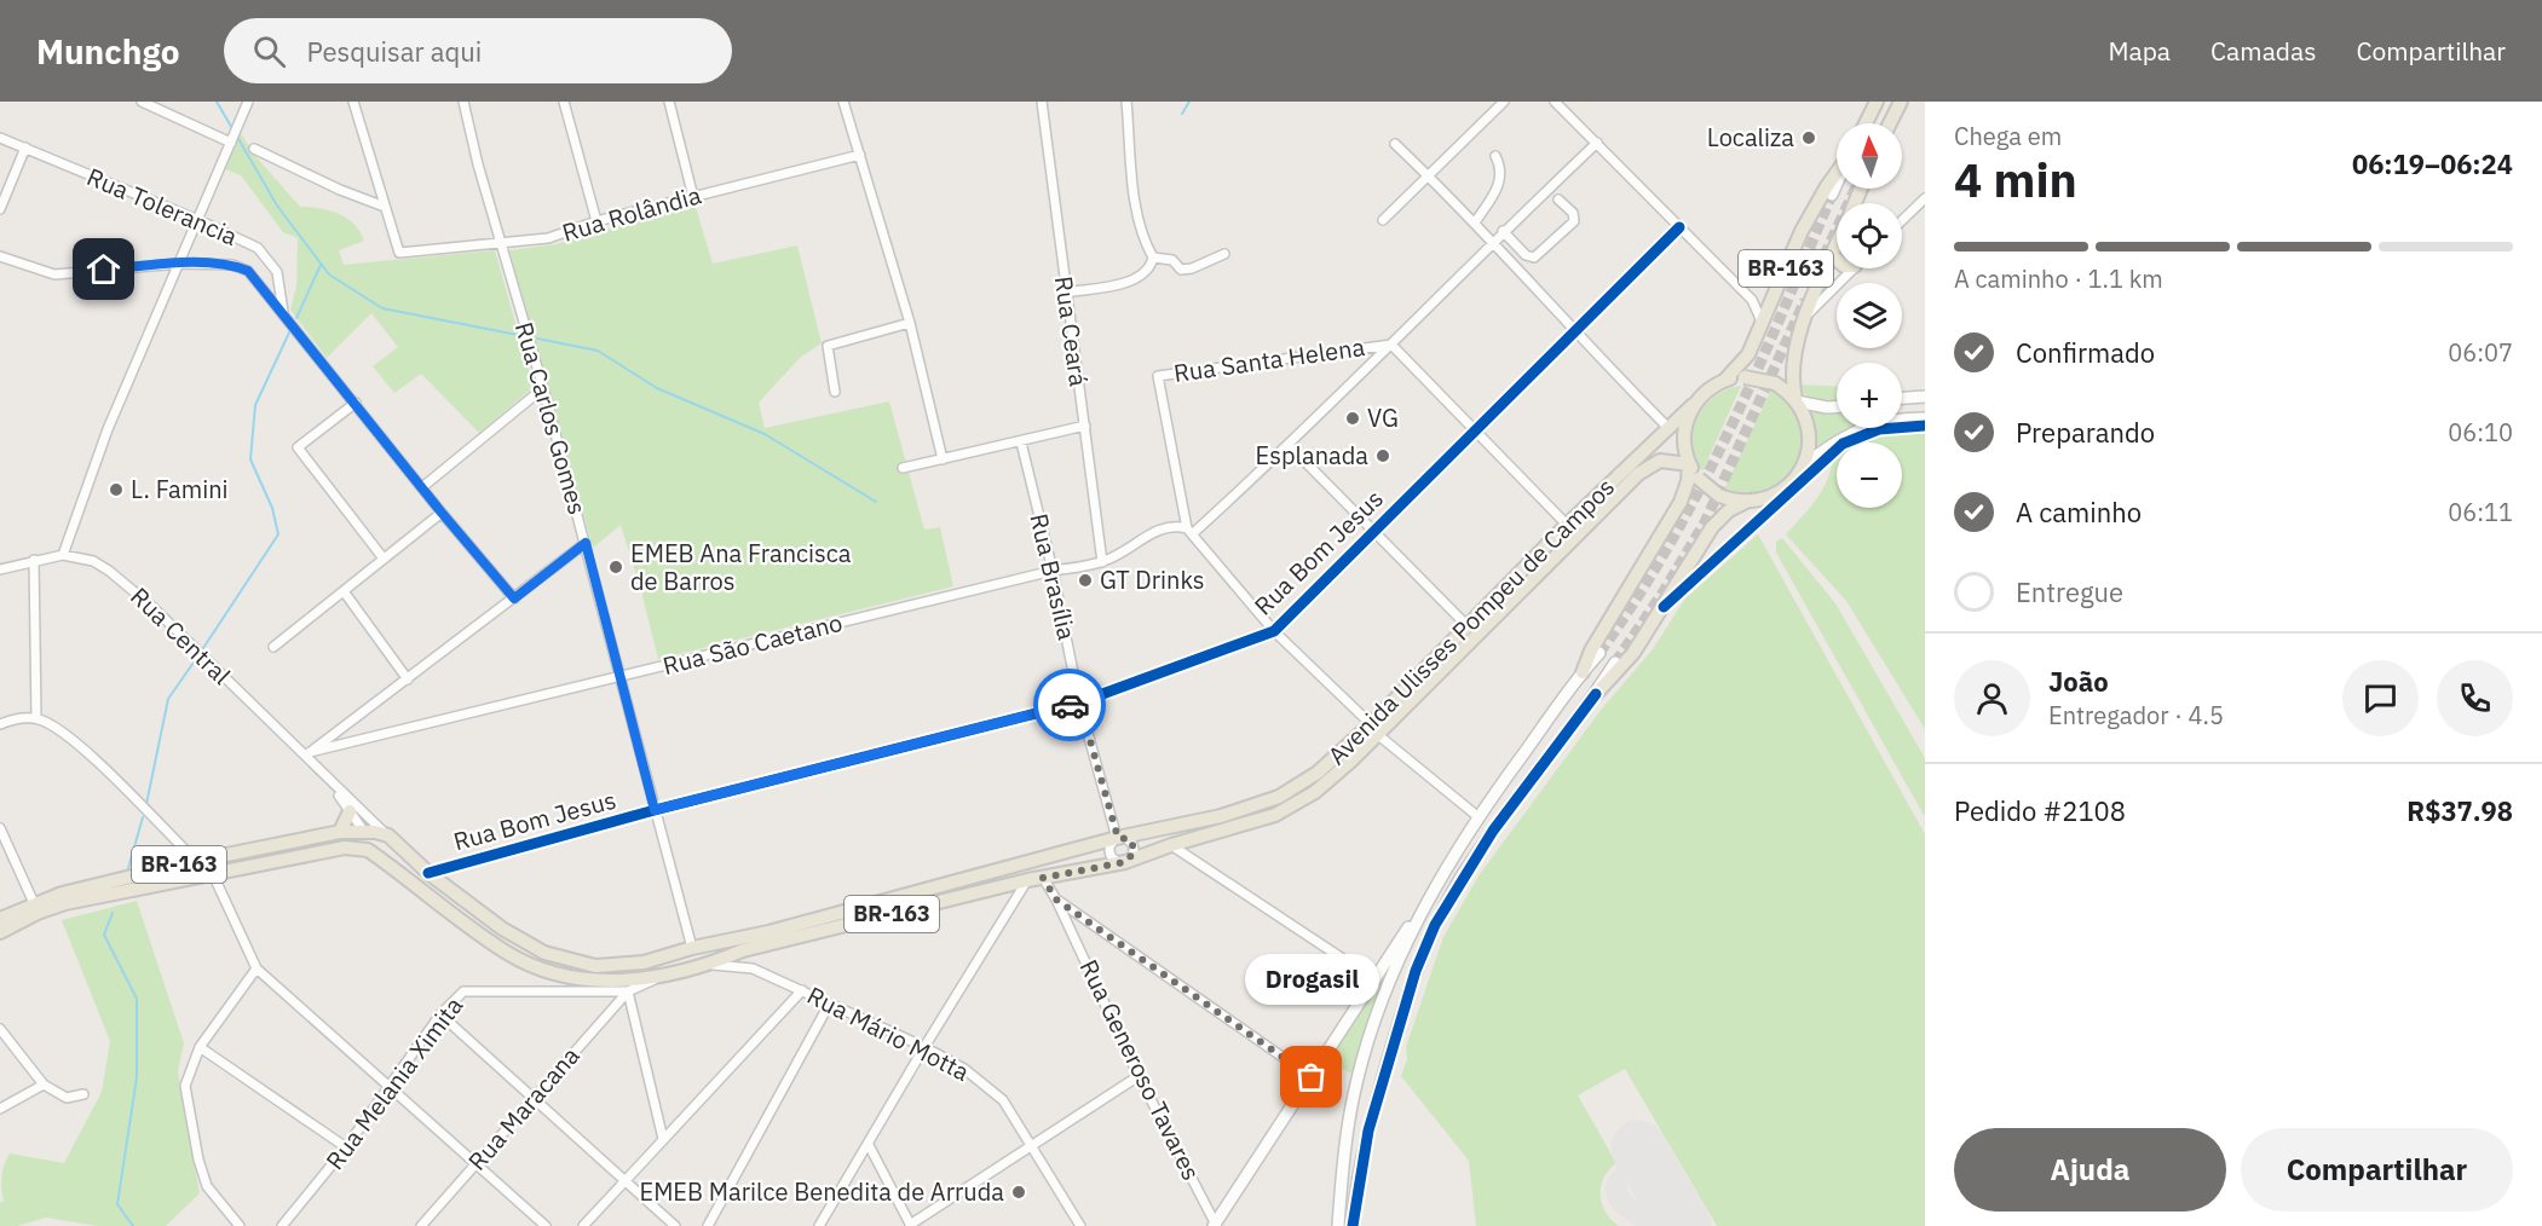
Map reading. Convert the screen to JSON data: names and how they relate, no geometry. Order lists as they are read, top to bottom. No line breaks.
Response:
{"streets":{"main road":["BR-163","Avenida Ulisses Pompeu de Campos"],"street":["Rua Tolerancia","Rua Rolândia","Rua Ceará","Rua Santa Helena","Rua Carlos Gomes","Rua Bom Jesus","Rua Brasília","Rua Central","Rua São Caetano","Rua Mário Motta","Rua Generoso Tavares","Rua Melania Ximita","Rua Maracana"]},"crossings":[["Rua Rolândia","Rua Carlos Gomes"],["BR-163","Avenida Ulisses Pompeu de Campos"],["BR-163","Rua Central"],["Rua Ceará","Rua São Caetano"],["Rua Santa Helena","Rua Bom Jesus"],["Rua Santa Helena","Avenida Ulisses Pompeu de Campos"],["Rua Santa Helena","Rua São Caetano"],["Rua Carlos Gomes","Rua Bom Jesus"],["Rua Carlos Gomes","Avenida Ulisses Pompeu de Campos"],["Rua Carlos Gomes","Rua São Caetano"],["Rua Bom Jesus","Rua Brasília"],["Rua Bom Jesus","Avenida Ulisses Pompeu de Campos"],["Rua Brasília","Avenida Ulisses Pompeu de Campos"],["Rua Brasília","Rua São Caetano"],["Avenida Ulisses Pompeu de Campos","Rua Central"],["Avenida Ulisses Pompeu de Campos","Rua Mário Motta"],["Avenida Ulisses Pompeu de Campos","Rua Generoso Tavares"],["Avenida Ulisses Pompeu de Campos","Rua Melania Ximita"],["Rua Central","Rua São Caetano"],["Rua Melania Ximita","Rua Maracana"]],"places":["Localiza","VG","Esplanada","L. Famini","EMEB Ana Francisca de Barros","GT Drinks","Drogasil","EMEB Marilce Benedita de Arruda"],"north":"top","page":{"header":"Munchgo","search":"Pesquisar aqui","nav":["Mapa","Camadas","Compartilhar"],"heading":["4 min","Chega em","06:19–06:24"],"panel":["João","Entregador · 4.5","Pedido #2108","R$37.98"],"map_buttons":["+","−"],"bar":"A caminho · 1.1 km","list":[["Confirmado","06:07"],["Preparando","06:10"],["A caminho","06:11"],"Entregue"],"bubble":"Drogasil","buttons":["Ajuda","Compartilhar"]}}
